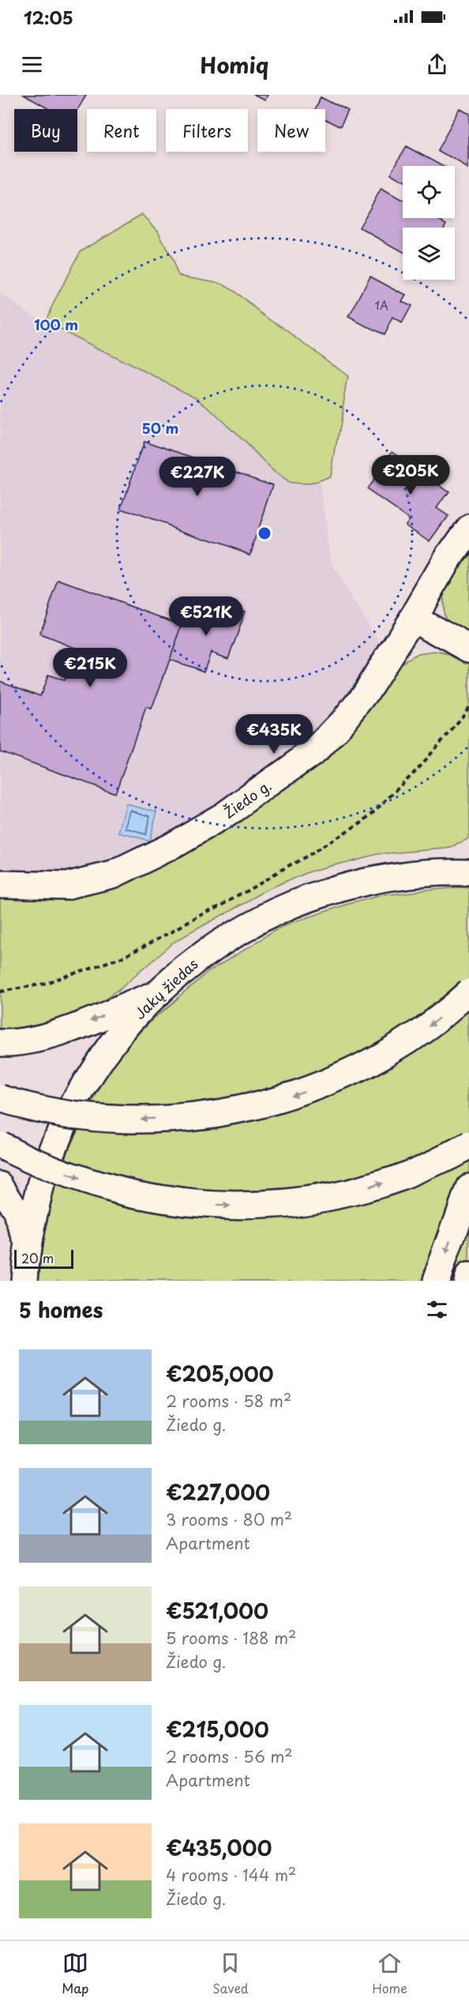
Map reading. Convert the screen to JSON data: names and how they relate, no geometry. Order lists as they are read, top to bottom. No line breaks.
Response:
{"streets":{"main road":["Žiedo g.","Jakų žiedas"]},"house_numbers":["1A"],"scale_bar":"20 m","page":{"status":"12:05","header":"Homiq","chip":["Buy","Rent","Filters","New"],"price":["€205K","€227K","€521K","€215K","€435K"],"scale":"20 m","heading":"5 homes","list":[{"name":"€205,000","note":"2 rooms · 58 m² · Žiedo g."},{"name":"€227,000","note":"3 rooms · 80 m² · Apartment"},{"name":"€521,000","note":"5 rooms · 188 m² · Žiedo g."},{"name":"€215,000","note":"2 rooms · 56 m² · Apartment"},{"name":"€435,000","note":"4 rooms · 144 m² · Žiedo g."}],"tabs":["Map","Saved","Home"]},"rings":["100 m","50 m"]}
